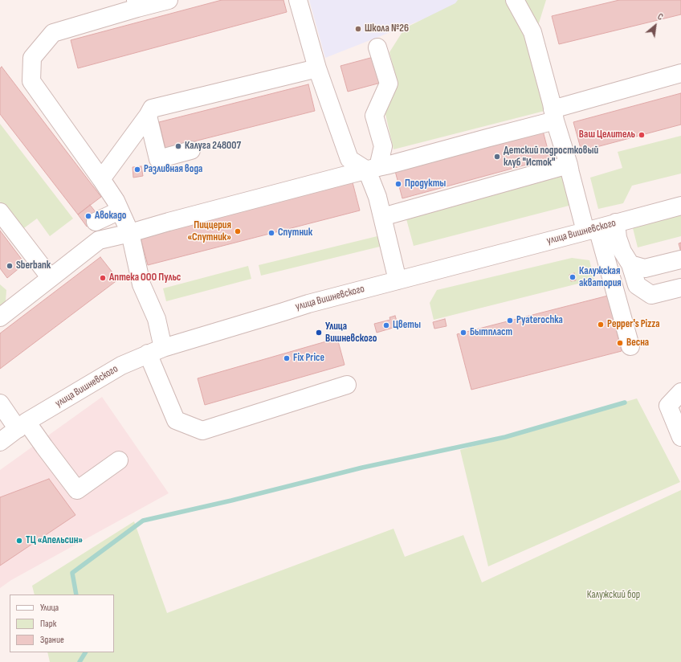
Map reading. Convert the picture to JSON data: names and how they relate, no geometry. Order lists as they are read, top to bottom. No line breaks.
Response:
{"streets":{"street":["улица Вишневского"]},"parks":["Калужский бор"],"places":["Школа №26","Ваш Целитель","Калуга 248007","Детский подростковый клуб \"Исток\"","Разливная вода","Продукты","Авокадо","Пиццерия «Спутник»","Спутник","Sberbank","Калужская акватория","Аптека ООО Пульс","Pyaterochka","Pepper's Pizza","Цветы","Улица Вишневского","Бытпласт","Весна","Fix Price","ТЦ «Апельсин»"],"legend":["Улица","Парк","Здание"],"north":"top right"}
